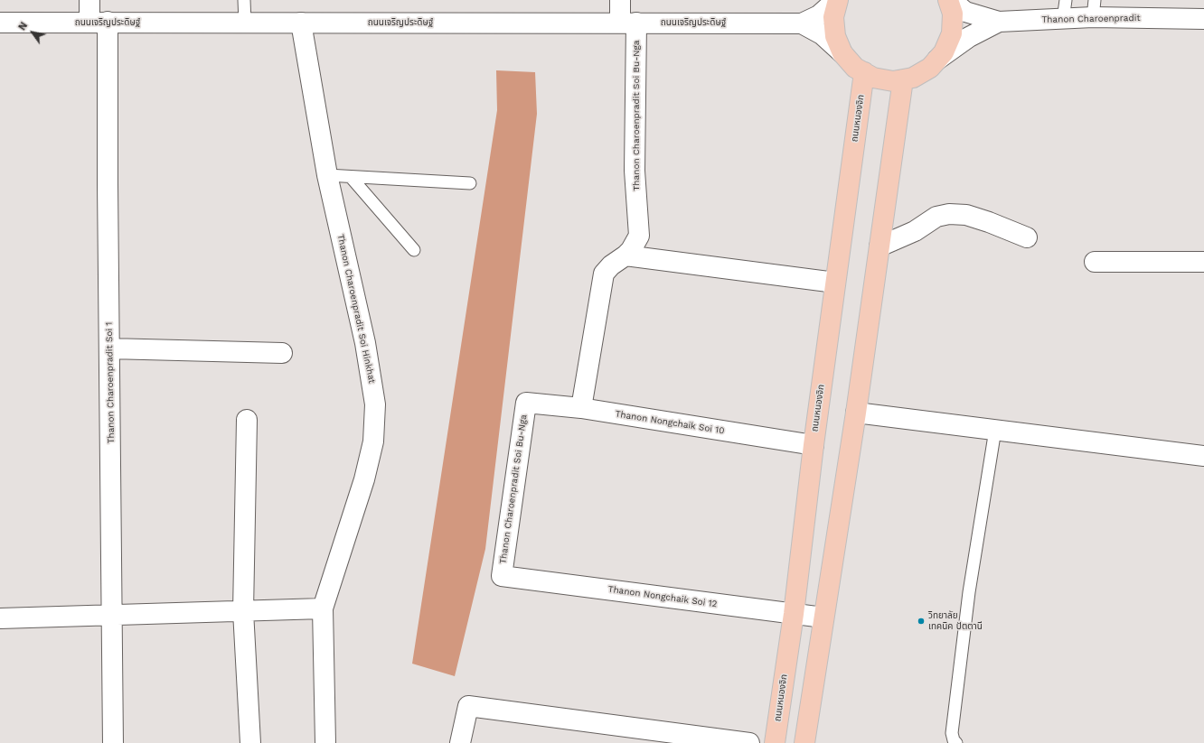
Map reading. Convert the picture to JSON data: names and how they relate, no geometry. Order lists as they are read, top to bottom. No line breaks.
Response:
{"streets":{"main road":["ถนนหนองจิก"],"street":["Thanon Charoenpradit","ถนนเจริญประดิษฐ์","Thanon Charoenpradit Soi Bu-Nga","Thanon Charoenpradit Soi Hinkhat","Thanon Charoenpradit Soi 1","Thanon Nongchaik Soi 10","Thanon Nongchaik Soi 12"]},"crossings":[["ถนนเจริญประดิษฐ์","Thanon Charoenpradit Soi Bu-Nga"],["ถนนเจริญประดิษฐ์","Thanon Charoenpradit Soi Hinkhat"],["ถนนเจริญประดิษฐ์","Thanon Charoenpradit Soi 1"],["Thanon Charoenpradit Soi Bu-Nga","Thanon Nongchaik Soi 10"],["Thanon Charoenpradit Soi Bu-Nga","Thanon Nongchaik Soi 12"],["ถนนหนองจิก","Thanon Nongchaik Soi 10"],["ถนนหนองจิก","Thanon Nongchaik Soi 12"]],"places":["วิทยาลัย เทคนิค ปัตตานี"],"north":"top left"}
